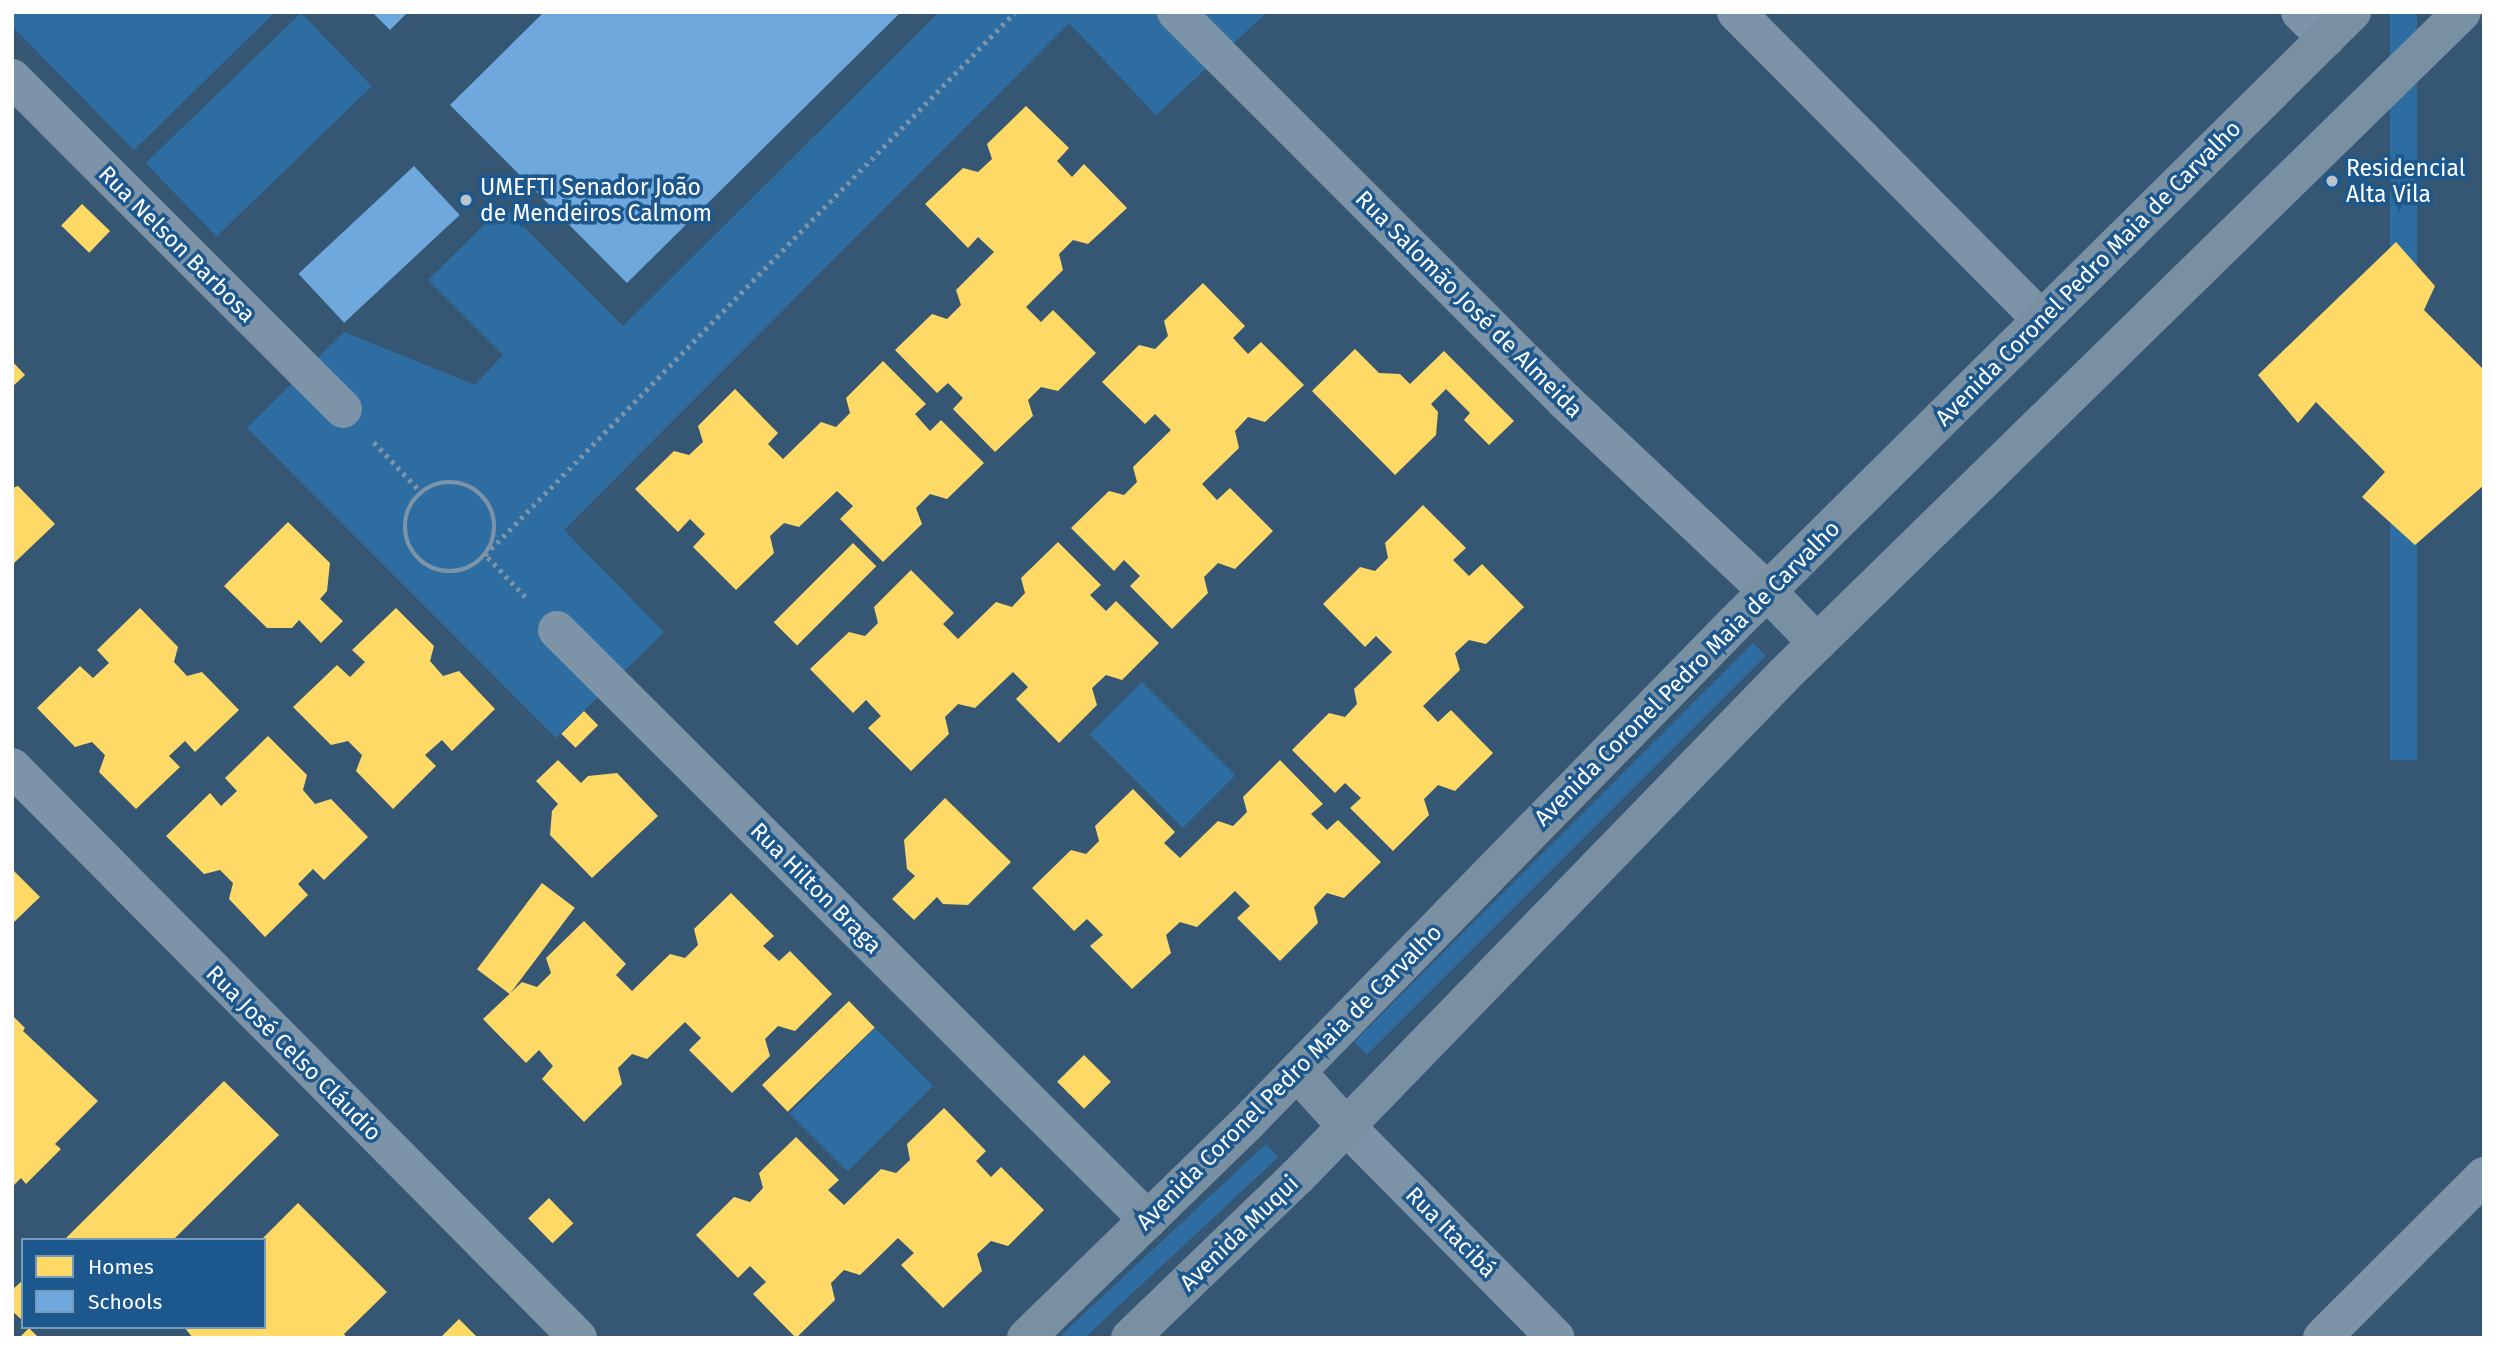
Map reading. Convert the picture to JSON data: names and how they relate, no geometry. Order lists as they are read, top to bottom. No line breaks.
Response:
{"streets":{"street":["Rua Nelson Barbosa","Avenida Coronel Pedro Maia de Carvalho","Rua Salomão José de Almeida","Rua Hilton Braga","Rua José Celso Cláudio","Rua Itacibá","Avenida Muqui"]},"crossings":[["Avenida Coronel Pedro Maia de Carvalho","Rua Salomão José de Almeida"],["Avenida Coronel Pedro Maia de Carvalho","Rua Hilton Braga"],["Rua Itacibá","Avenida Muqui"]],"places":["Residencial Alta Vila","UMEFTI Senador João de Mendeiros Calmom"],"legend":["Homes","Schools"]}
